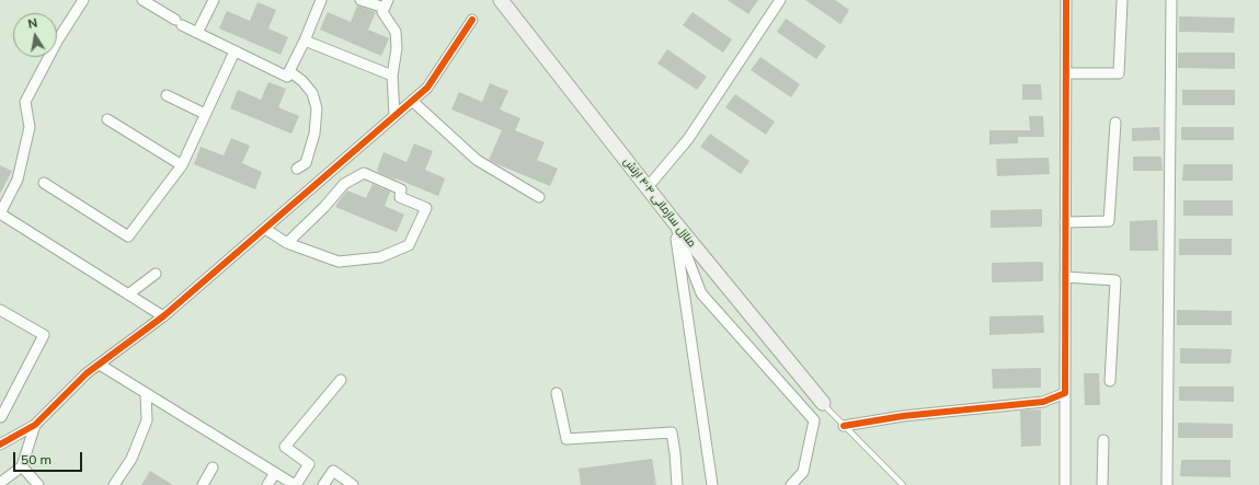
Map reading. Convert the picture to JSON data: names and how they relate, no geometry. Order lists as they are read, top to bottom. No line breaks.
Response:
{"streets":{"street":["منازل سازمانی ۴۰۴ ارتش"]},"scale_bar":"50 m","north":"top"}
